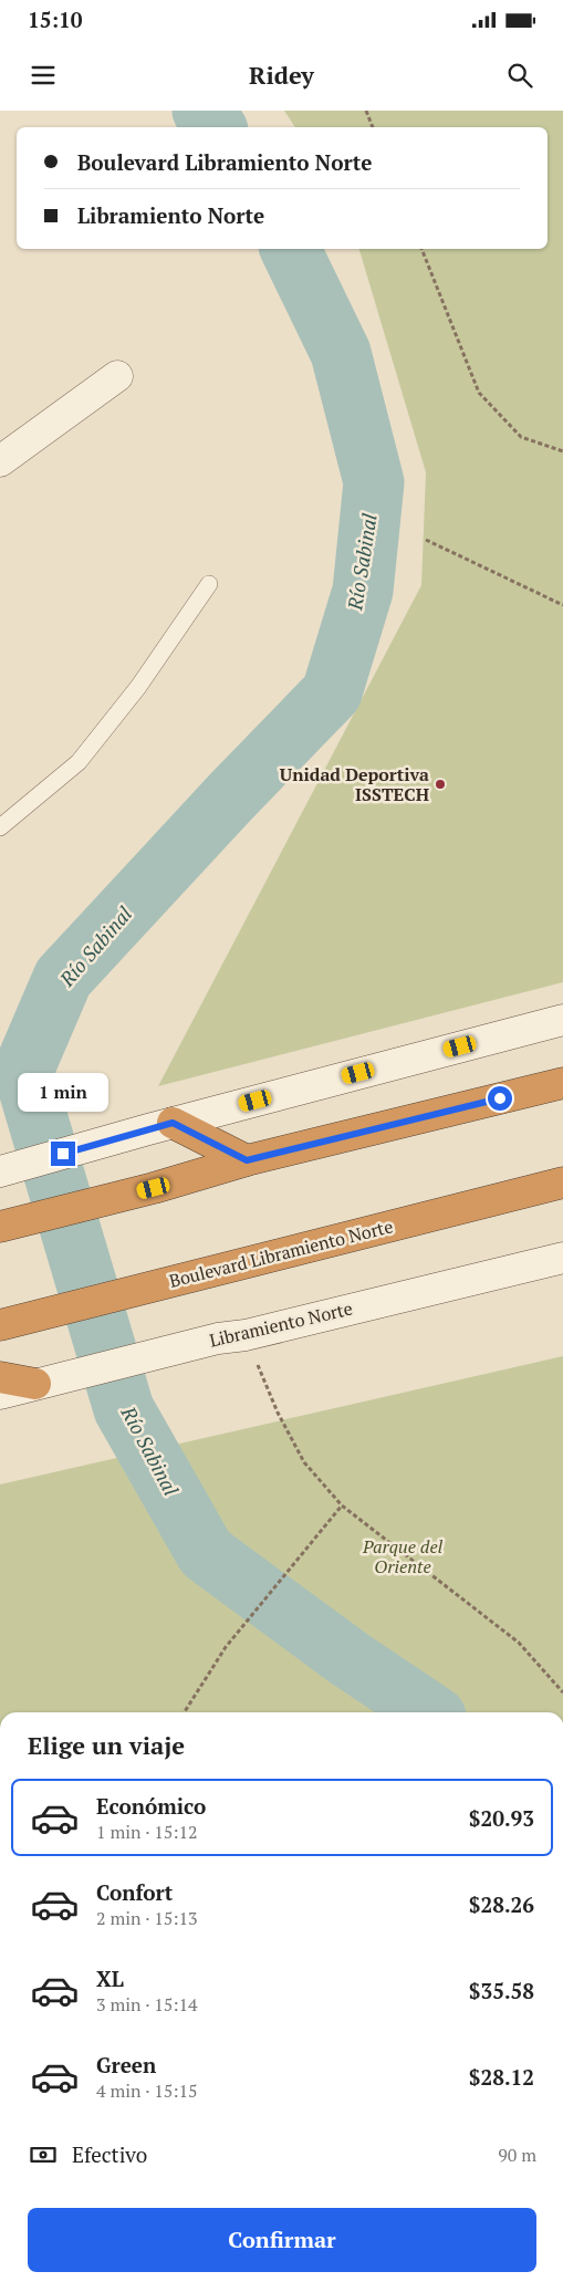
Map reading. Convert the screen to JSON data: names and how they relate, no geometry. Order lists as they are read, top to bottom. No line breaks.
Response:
{"streets":{"highway":["Boulevard Libramiento Norte"],"street":["Libramiento Norte"]},"water":["Río Sabinal"],"parks":["Parque del Oriente"],"places":["Unidad Deportiva ISSTECH"],"page":{"status":"15:10","header":"Ridey","banner":["Boulevard Libramiento Norte","Libramiento Norte"],"bubble":"1 min","heading":"Elige un viaje","list":[{"name":"Económico","note":"1 min · 15:12","value":"$20.93"},{"name":"Confort","note":"2 min · 15:13","value":"$28.26"},{"name":"XL","note":"3 min · 15:14","value":"$35.58"},{"name":"Green","note":"4 min · 15:15","value":"$28.12"}],"pay":["Efectivo","90 m"],"buttons":"Confirmar"}}
